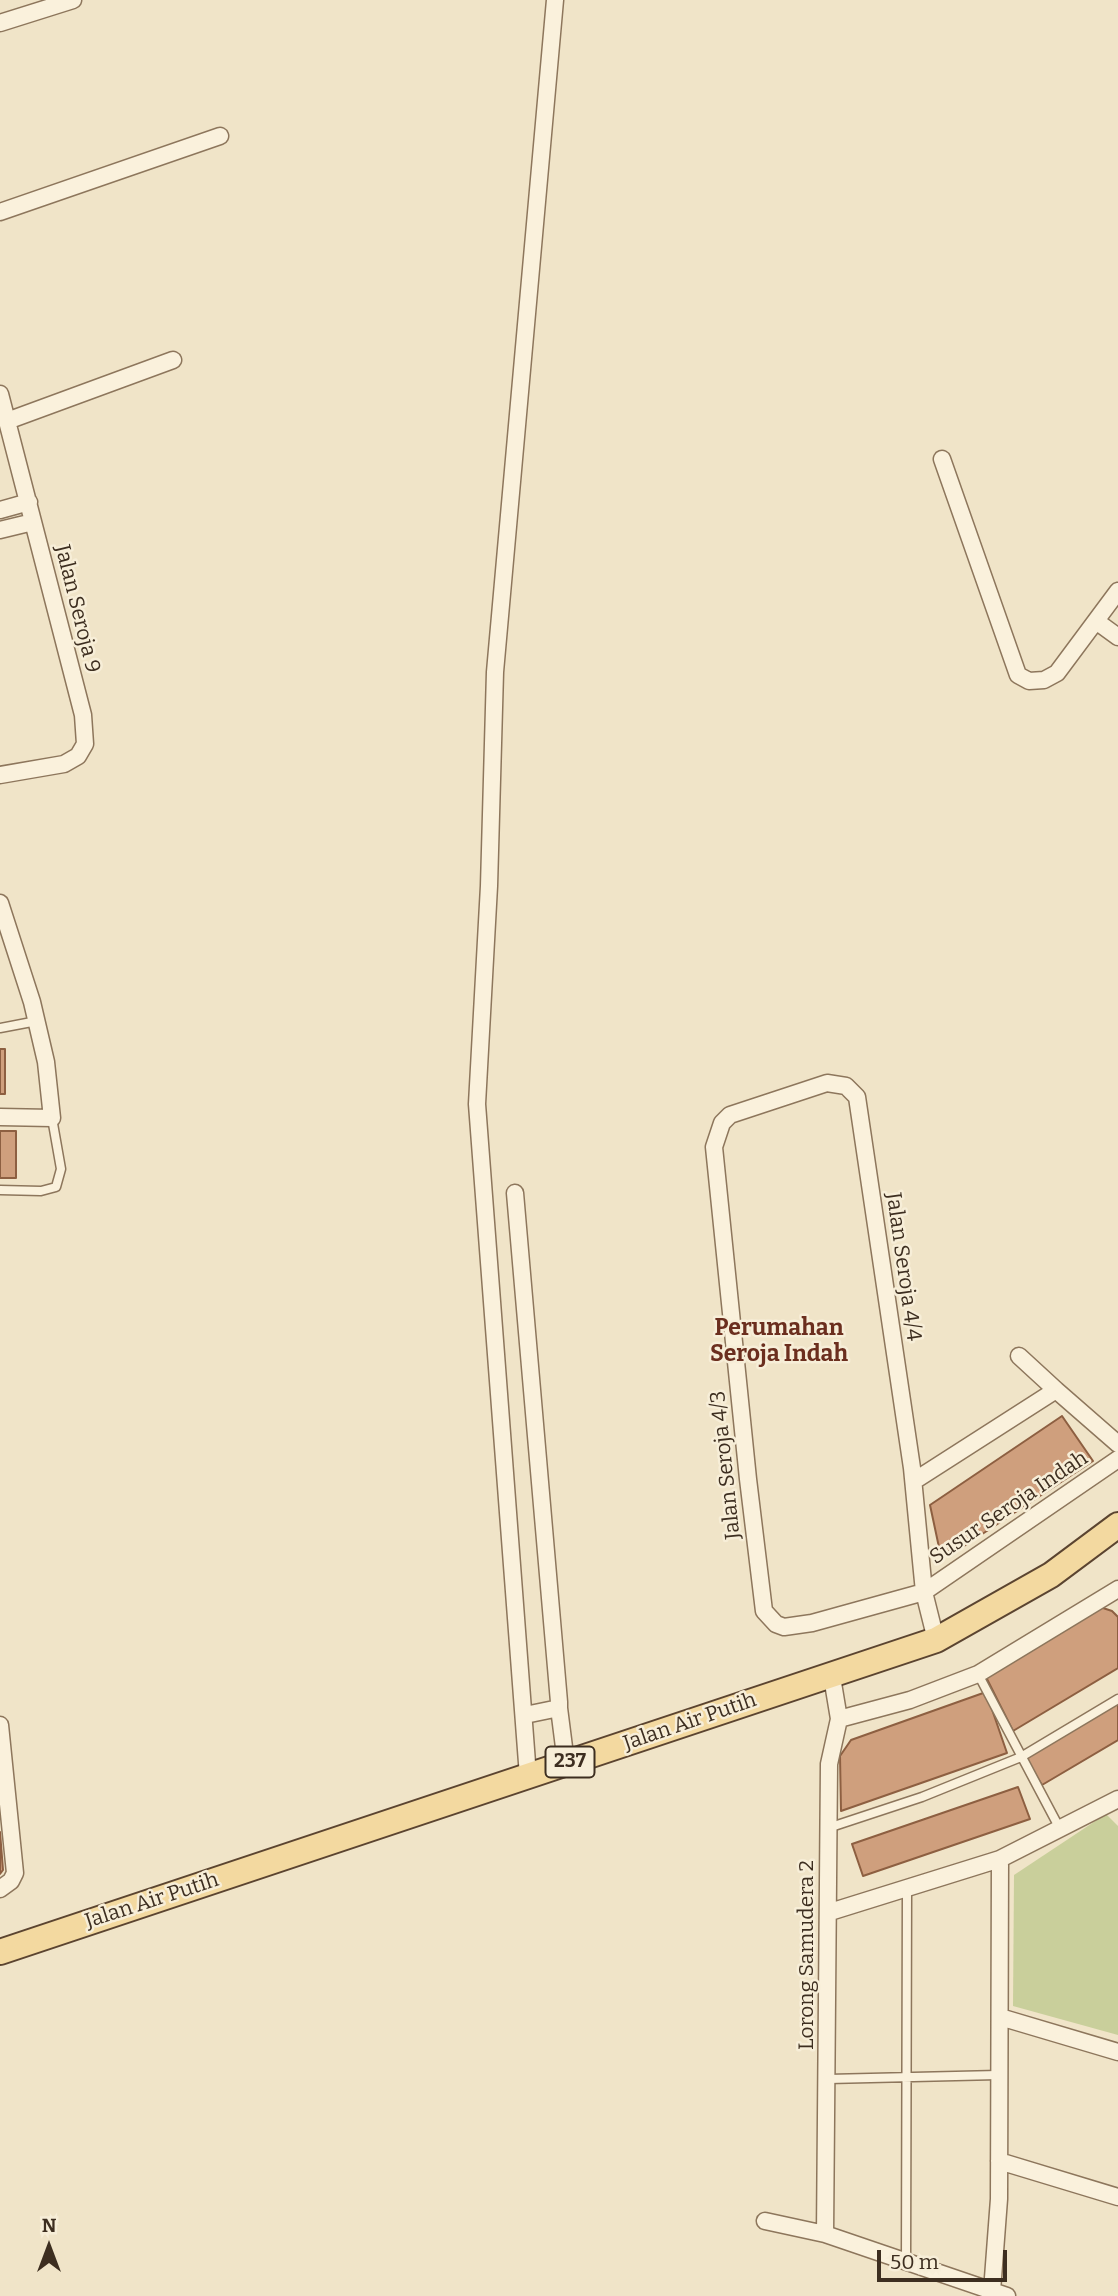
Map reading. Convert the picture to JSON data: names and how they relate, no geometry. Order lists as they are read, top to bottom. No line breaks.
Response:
{"streets":{"main road":["Jalan Air Putih","237"],"street":["Jalan Seroja 9","Jalan Seroja 4/4","Jalan Seroja 4/3","Susur Seroja Indah","Lorong Samudera 2"]},"crossings":[["Jalan Seroja 4/4","Jalan Seroja 4/3"],["Jalan Seroja 4/4","Susur Seroja Indah"],["Jalan Seroja 4/4","Jalan Air Putih"],["Jalan Seroja 4/3","Susur Seroja Indah"],["Jalan Air Putih","Lorong Samudera 2"]],"districts":["Perumahan Seroja Indah"],"scale_bar":"50 m","north":"top"}
